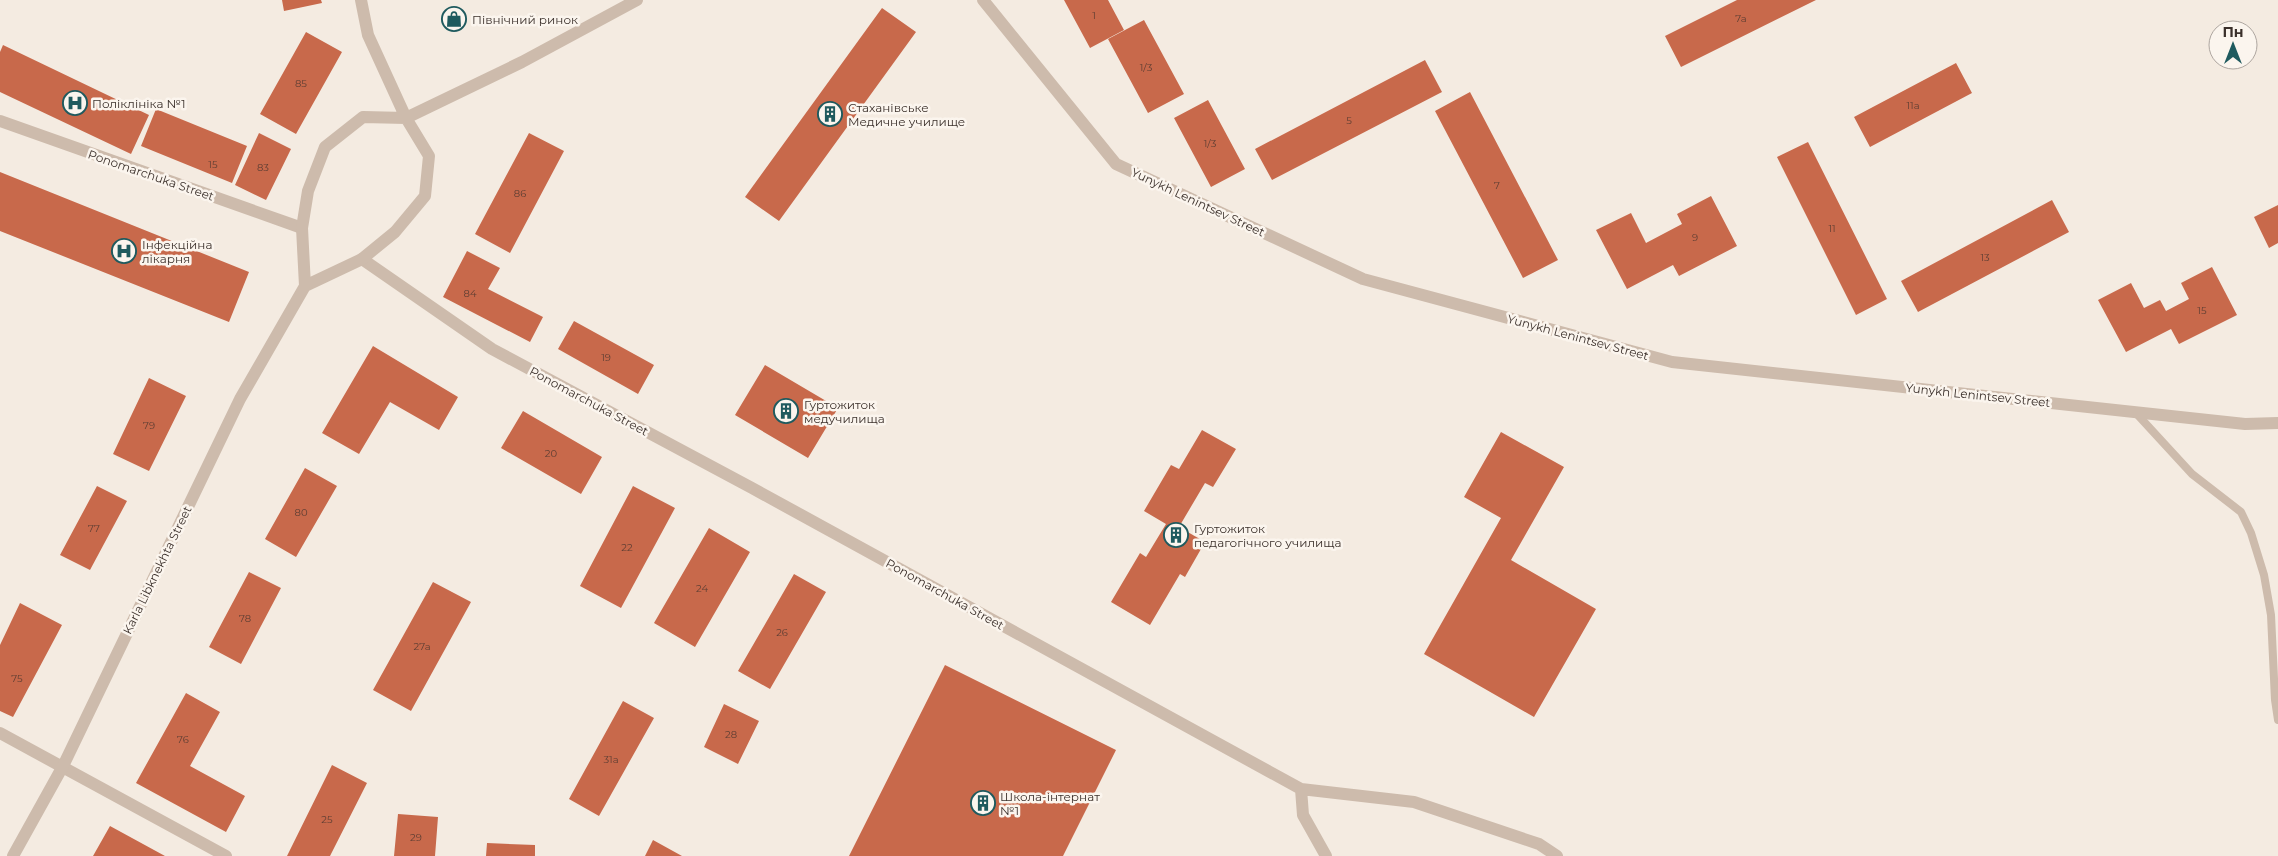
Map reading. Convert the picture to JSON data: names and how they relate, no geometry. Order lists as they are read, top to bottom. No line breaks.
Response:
{"streets":{"street":["Ponomarchuka Street","Yunykh Lenintsev Street","Karla Libknekhta Street"]},"places":{"shop":["Північний ринок"],"hospital":["Поліклініка №1","Інфекційна лікарня"],"building":["Стаханівське Медичне училище","Гуртожиток медучилища","Гуртожиток педагогічного училища","Школа-інтернат №1"]},"house_numbers":["1","7а","1/3","85","11а","5","1/3","15","83","7","86","11","9","13","84","15","19","79","20","80","77","22","24","78","26","27а","75","28","76","31а","25","29"],"north":"top"}
